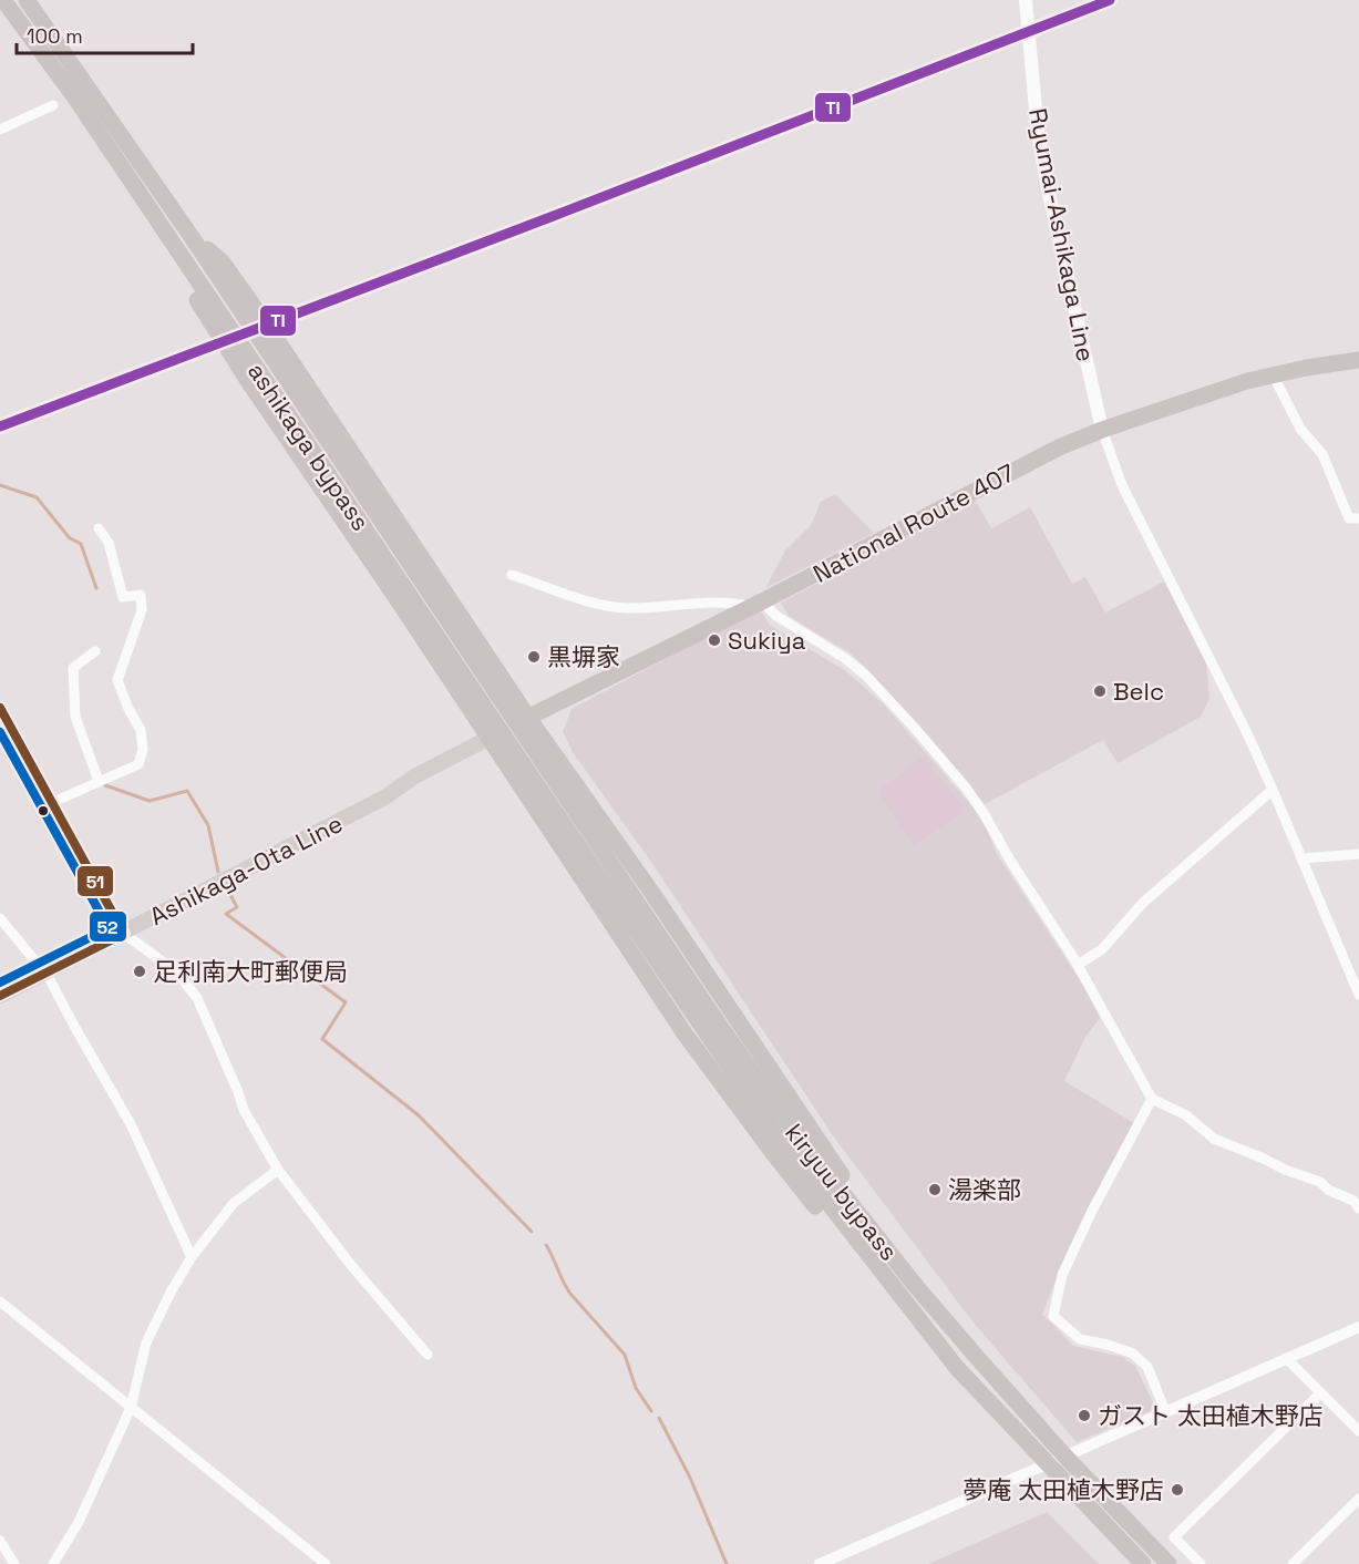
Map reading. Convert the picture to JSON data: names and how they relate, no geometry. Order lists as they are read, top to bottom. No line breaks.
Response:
{"streets":{"highway":["ashikaga bypass","National Route 407","kiryuu bypass"],"main road":["Ryumai-Ashikaga Line","Ashikaga-Ota Line"]},"crossings":[["Ryumai-Ashikaga Line","National Route 407"],["ashikaga bypass","kiryuu bypass"],["National Route 407","Ashikaga-Ota Line"]],"places":["Sukiya","黒塀家","Belc","足利南大町郵便局","湯楽部","ガスト 太田植木野店","夢庵 太田植木野店"],"lines":["transit line TI","transit line 51","transit line 52"],"scale_bar":"100 m"}
